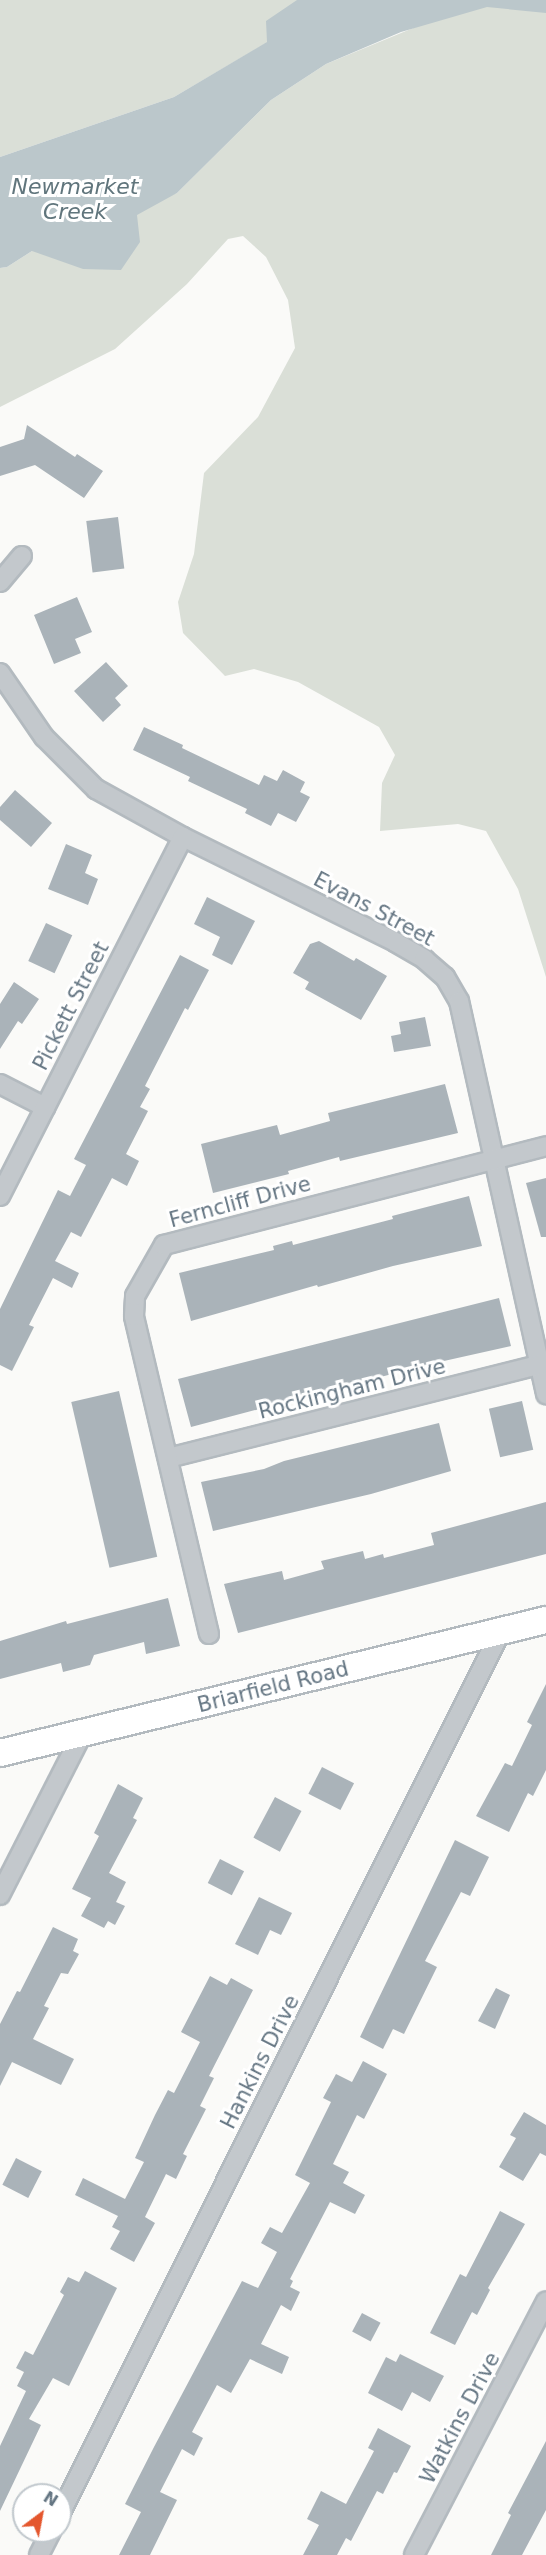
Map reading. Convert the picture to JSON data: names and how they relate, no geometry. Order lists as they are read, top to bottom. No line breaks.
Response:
{"streets":{"main road":["Briarfield Road"],"street":["Evans Street","Pickett Street","Ferncliff Drive","Rockingham Drive","Hankins Drive","Watkins Drive"]},"crossings":[["Evans Street","Pickett Street"],["Evans Street","Ferncliff Drive"],["Evans Street","Rockingham Drive"],["Ferncliff Drive","Rockingham Drive"],["Briarfield Road","Hankins Drive"]],"water":["Newmarket Creek"],"north":"top right"}
